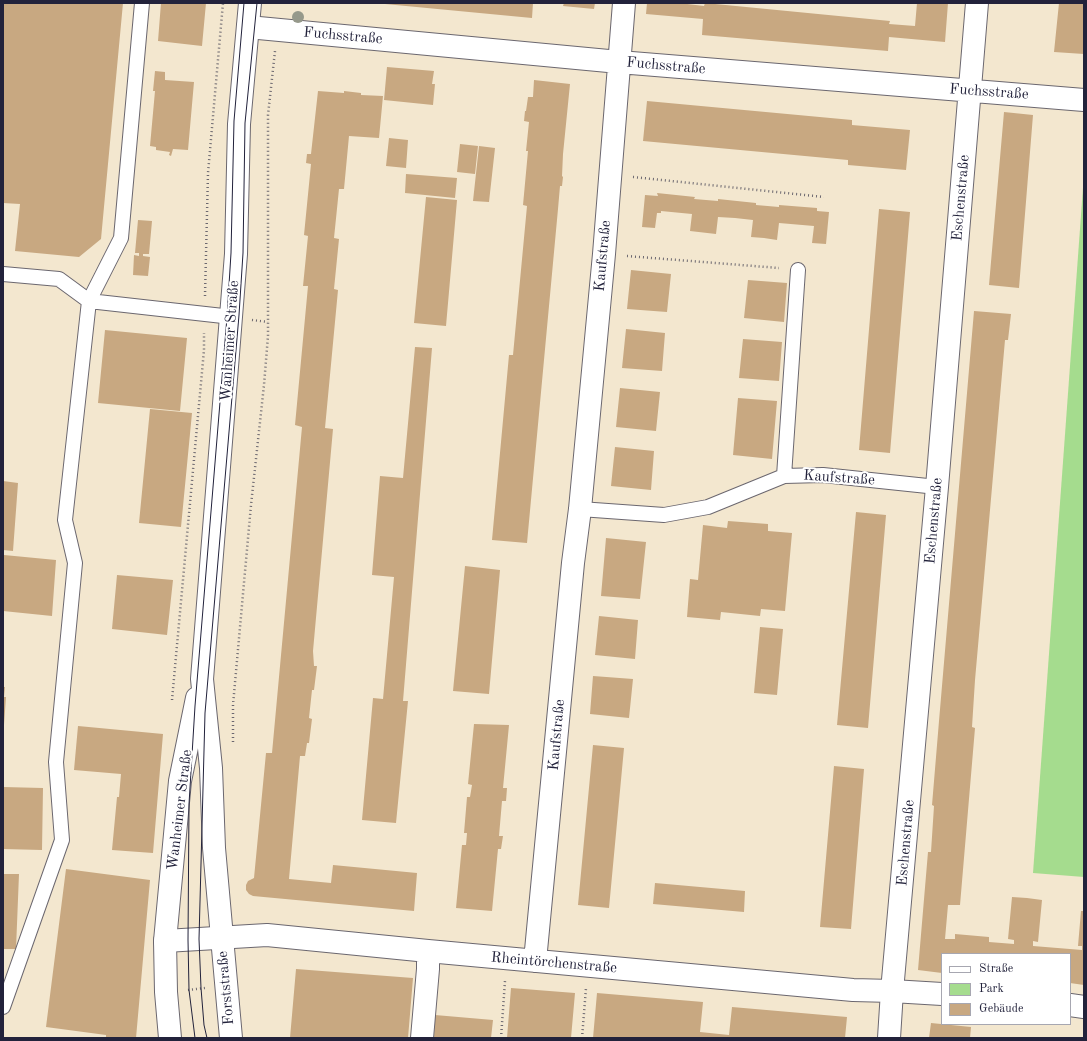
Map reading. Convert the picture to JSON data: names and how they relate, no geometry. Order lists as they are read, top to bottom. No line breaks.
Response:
{"streets":{"street":["Fuchsstraße","Eschenstraße","Kaufstraße","Wanheimer Straße","Rheintörchenstraße","Forststraße"]},"crossings":[["Fuchsstraße","Eschenstraße"],["Fuchsstraße","Kaufstraße"],["Fuchsstraße","Wanheimer Straße"],["Eschenstraße","Kaufstraße"],["Eschenstraße","Rheintörchenstraße"],["Kaufstraße","Rheintörchenstraße"],["Wanheimer Straße","Rheintörchenstraße"],["Wanheimer Straße","Forststraße"],["Rheintörchenstraße","Forststraße"]],"legend":["Straße","Park","Gebäude"]}
